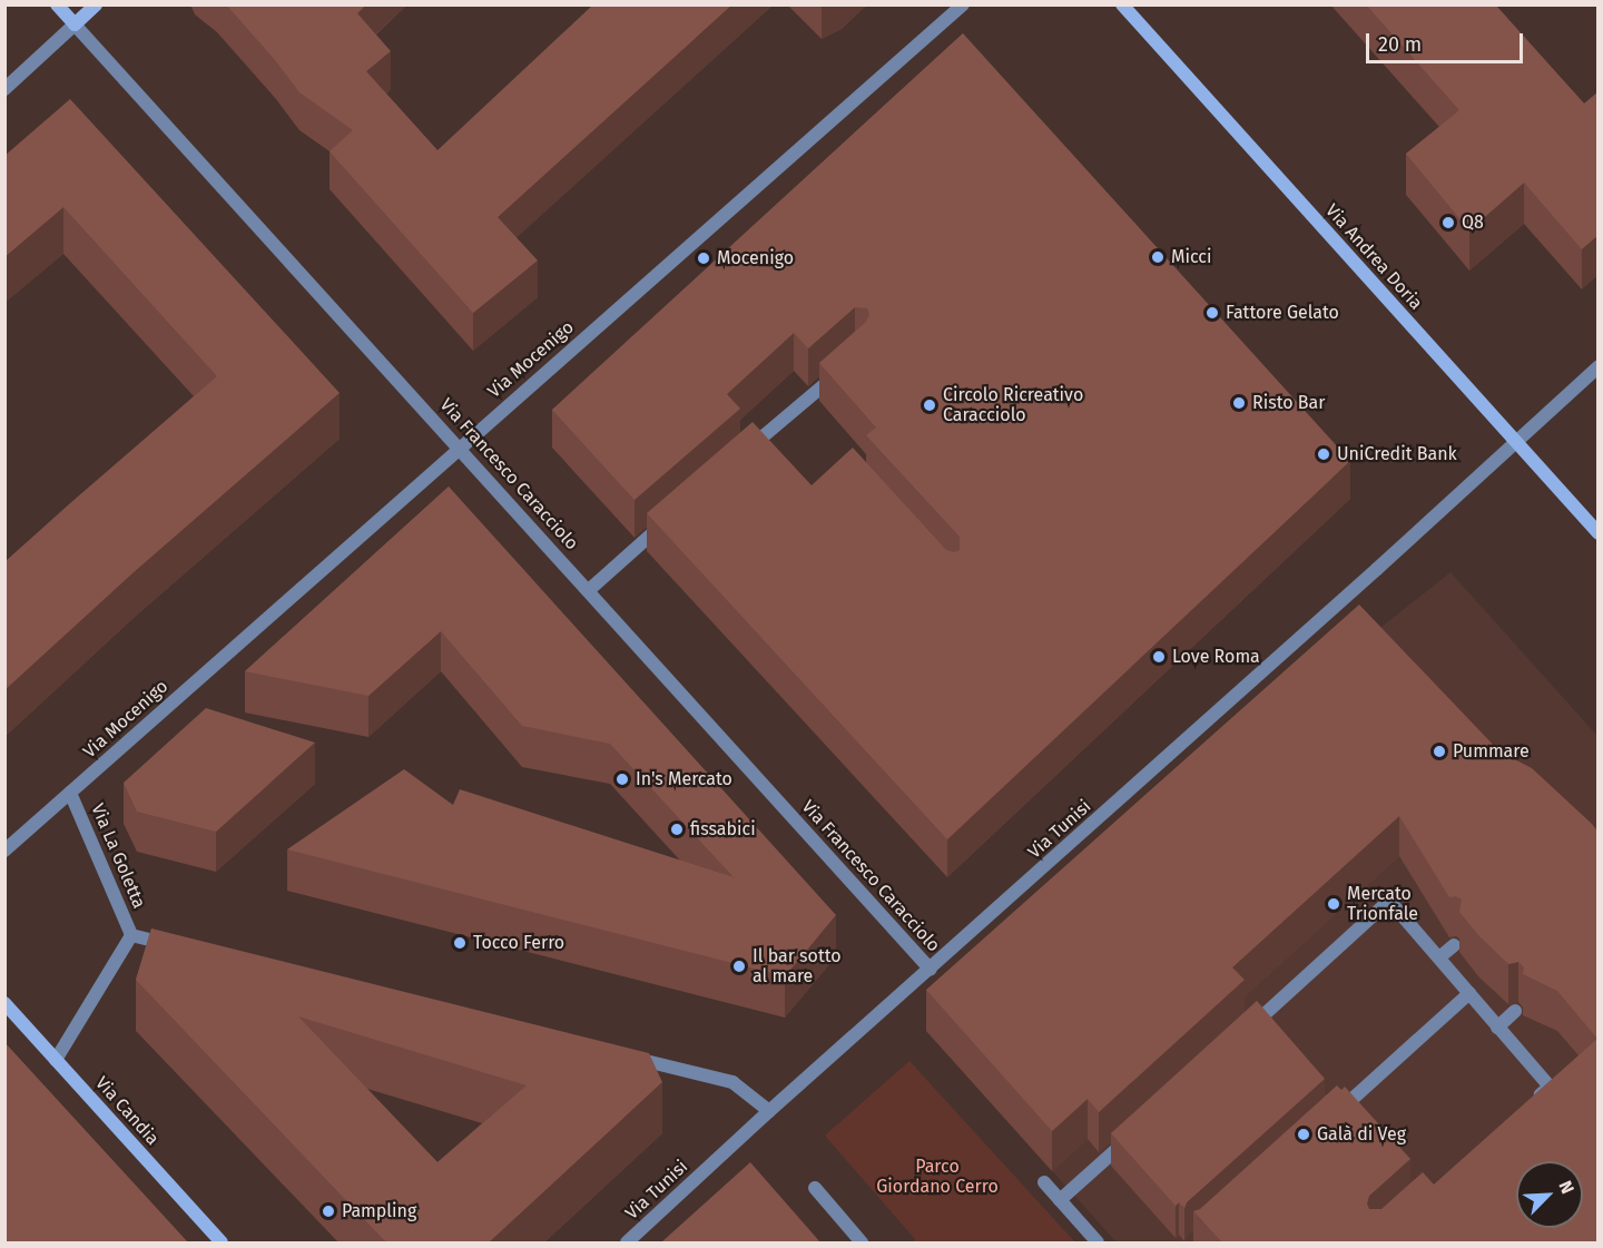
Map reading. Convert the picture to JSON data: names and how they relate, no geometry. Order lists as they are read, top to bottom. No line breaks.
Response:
{"streets":{"main road":["Via Andrea Doria","Via Francesco Caracciolo","Via Candia"],"street":["Via Mocenigo","Via Tunisi","Via La Goletta"]},"crossings":[["Via Andrea Doria","Via Tunisi"],["Via Mocenigo","Via Francesco Caracciolo"],["Via Mocenigo","Via La Goletta"],["Via Francesco Caracciolo","Via Tunisi"],["Via La Goletta","Via Candia"]],"parks":["Parco Giordano Cerro"],"places":["Q8","Micci","Mocenigo","Fattore Gelato","Risto Bar","Circolo Ricreativo Caracciolo","UniCredit Bank","Love Roma","Pummare","In's Mercato","fissabici","Mercato Trionfale","Tocco Ferro","Il bar sotto al mare","Galà di Veg","Pampling"],"scale_bar":"20 m","north":"top right"}
